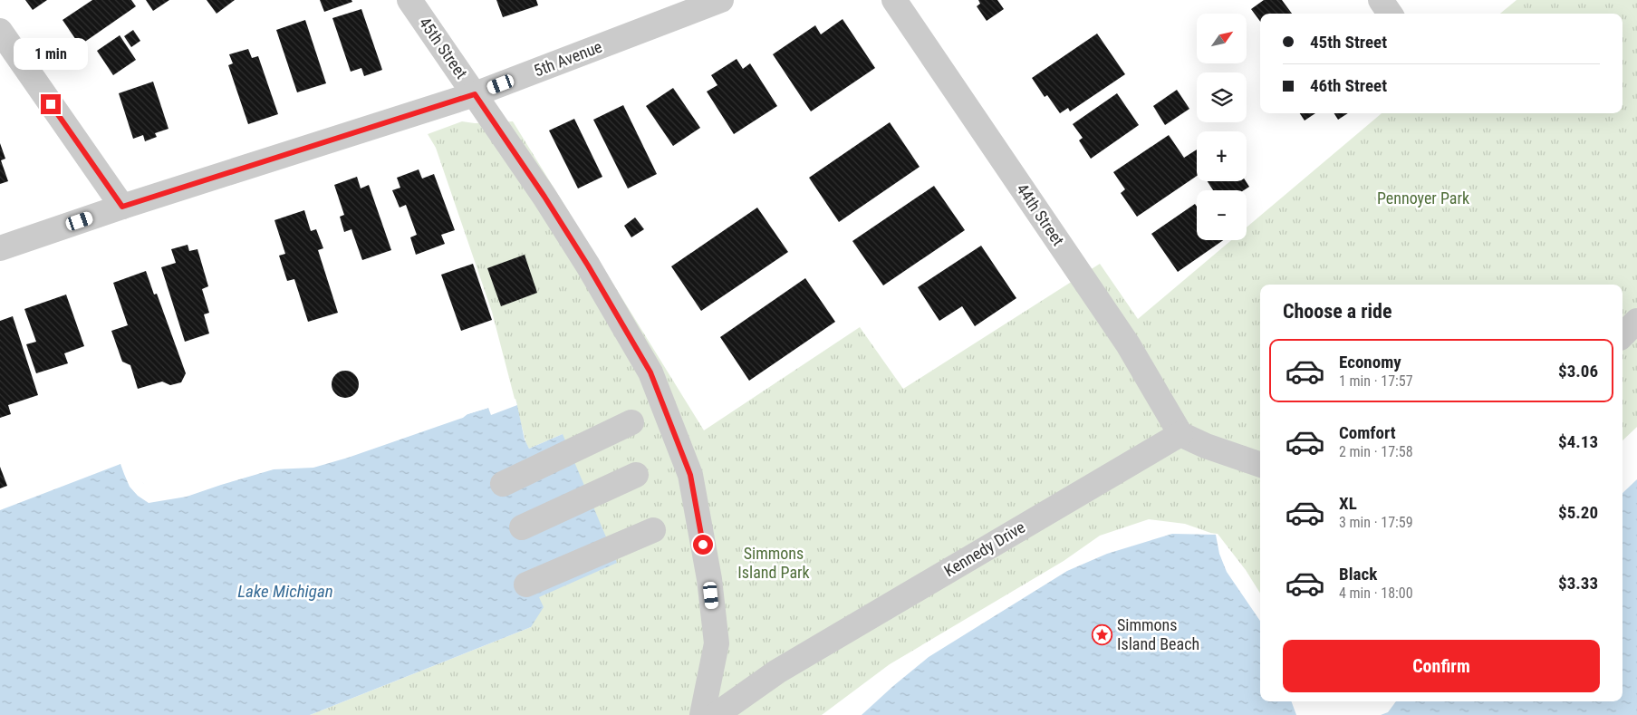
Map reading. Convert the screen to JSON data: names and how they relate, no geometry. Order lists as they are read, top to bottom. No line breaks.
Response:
{"streets":{"street":["45th Street","5th Avenue","44th Street","Kennedy Drive"]},"crossings":[["45th Street","5th Avenue"],["44th Street","Kennedy Drive"]],"water":["Lake Michigan"],"parks":["Pennoyer Park","Simmons Island Park"],"places":{"place":["Simmons Island Beach"]},"north":"top right","page":{"map_buttons":["+","−"],"banner":["45th Street","46th Street"],"bubble":"1 min","heading":"Choose a ride","list":[{"name":"Economy","note":"1 min · 17:57","value":"$3.06"},{"name":"Comfort","note":"2 min · 17:58","value":"$4.13"},{"name":"XL","note":"3 min · 17:59","value":"$5.20"},{"name":"Black","note":"4 min · 18:00","value":"$3.33"}],"buttons":"Confirm"}}
